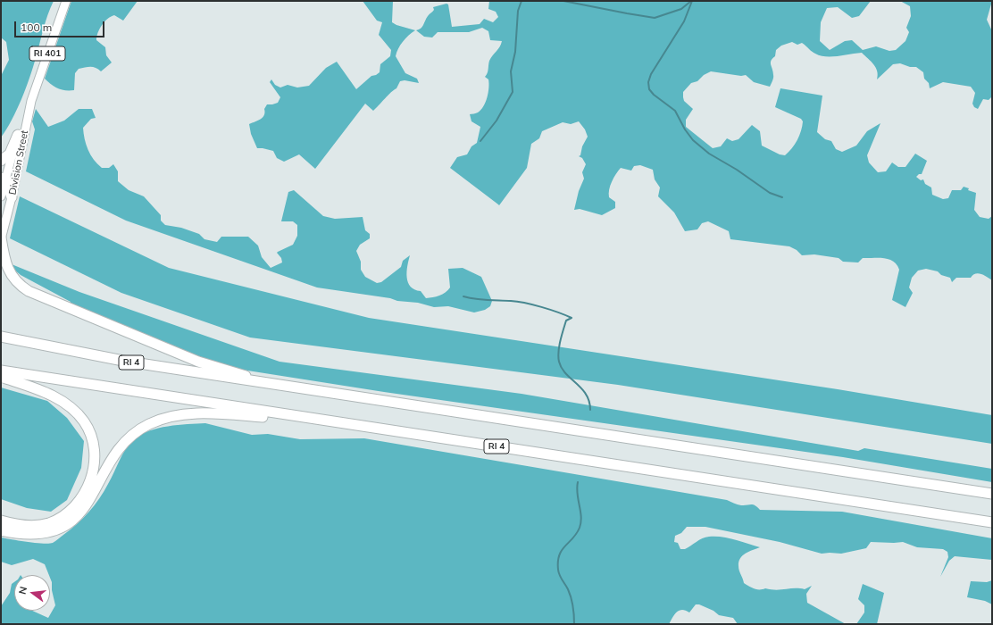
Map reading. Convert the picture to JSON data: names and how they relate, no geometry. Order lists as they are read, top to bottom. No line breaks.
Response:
{"streets":{"highway":["RI 4"],"main road":["RI 401","Division Street"]},"scale_bar":"100 m","north":"left"}
